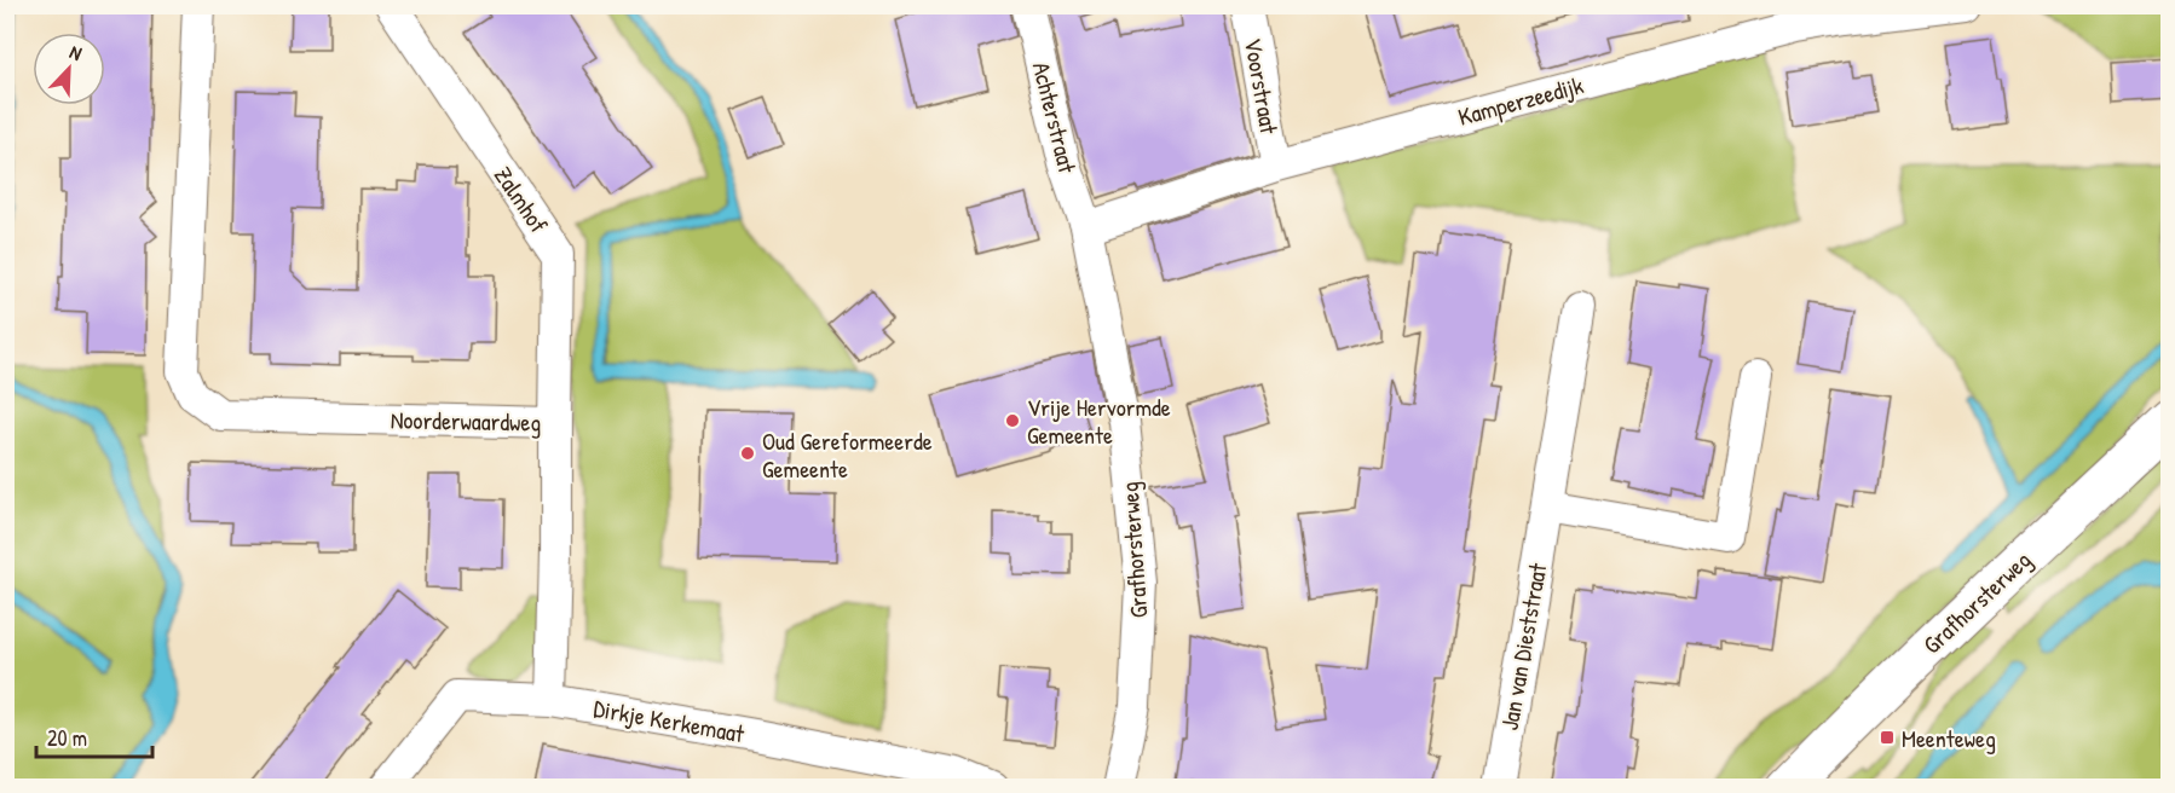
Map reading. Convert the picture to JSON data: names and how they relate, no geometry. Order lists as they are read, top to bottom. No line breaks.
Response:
{"streets":{"main road":["Grafhorsterweg"],"street":["Voorstraat","Kamperzeedijk","Achterstraat","Zalmhof","Noorderwaardweg","Jan van Dieststraat","Dirkje Kerkemaat"]},"crossings":[["Voorstraat","Kamperzeedijk"],["Kamperzeedijk","Achterstraat"],["Kamperzeedijk","Grafhorsterweg"],["Achterstraat","Grafhorsterweg"],["Zalmhof","Noorderwaardweg"],["Noorderwaardweg","Dirkje Kerkemaat"]],"places":{"other":["Vrije Hervormde Gemeente","Oud Gereformeerde Gemeente"],"transit":["Meenteweg"]},"scale_bar":"20 m","north":"top right"}
